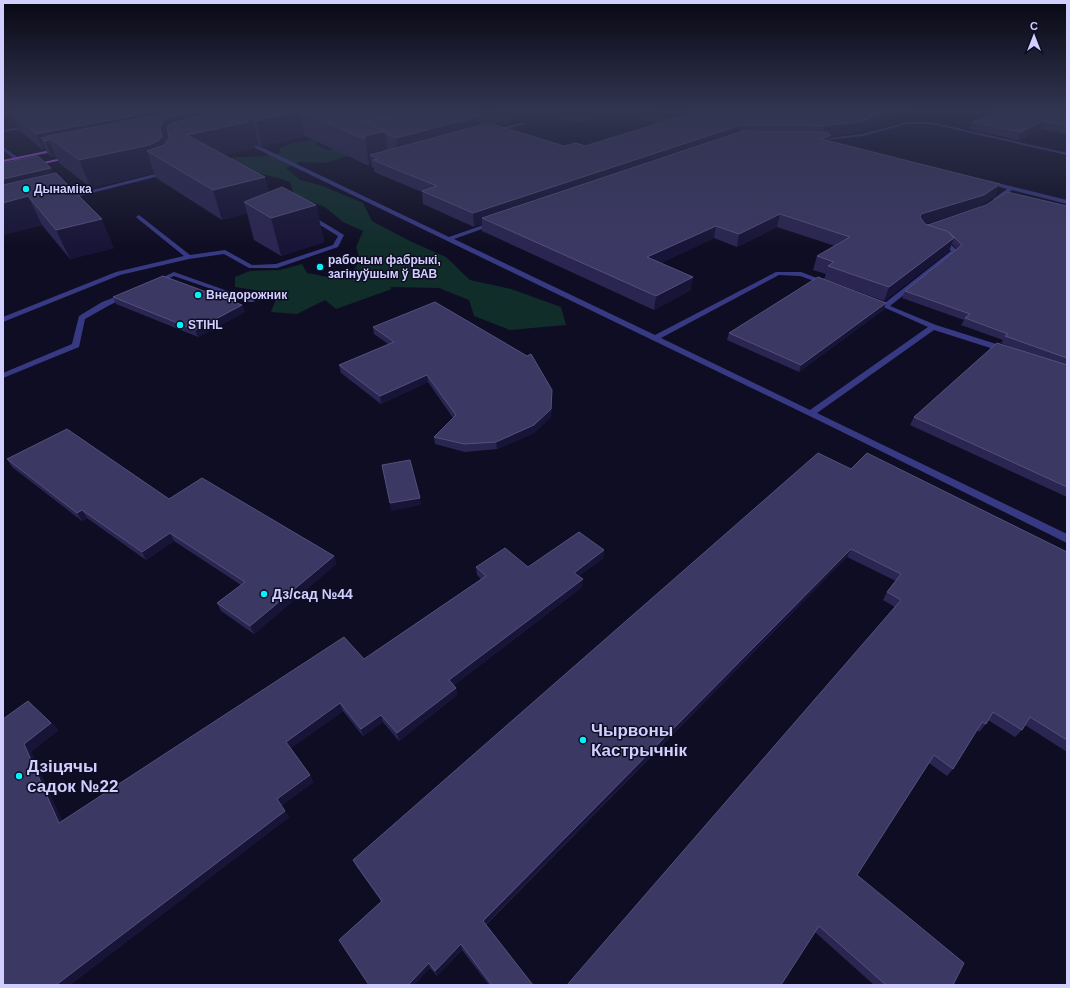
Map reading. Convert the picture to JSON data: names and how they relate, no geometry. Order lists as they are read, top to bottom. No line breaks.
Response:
{"places":["Дынаміка","рабочым фабрыкі, загінуўшым ў ВАВ","Внедорожник","STIHL","Дз/сад №44","Чырвоны Кастрычнік","Дзіцячы садок №22"],"north":"top"}
